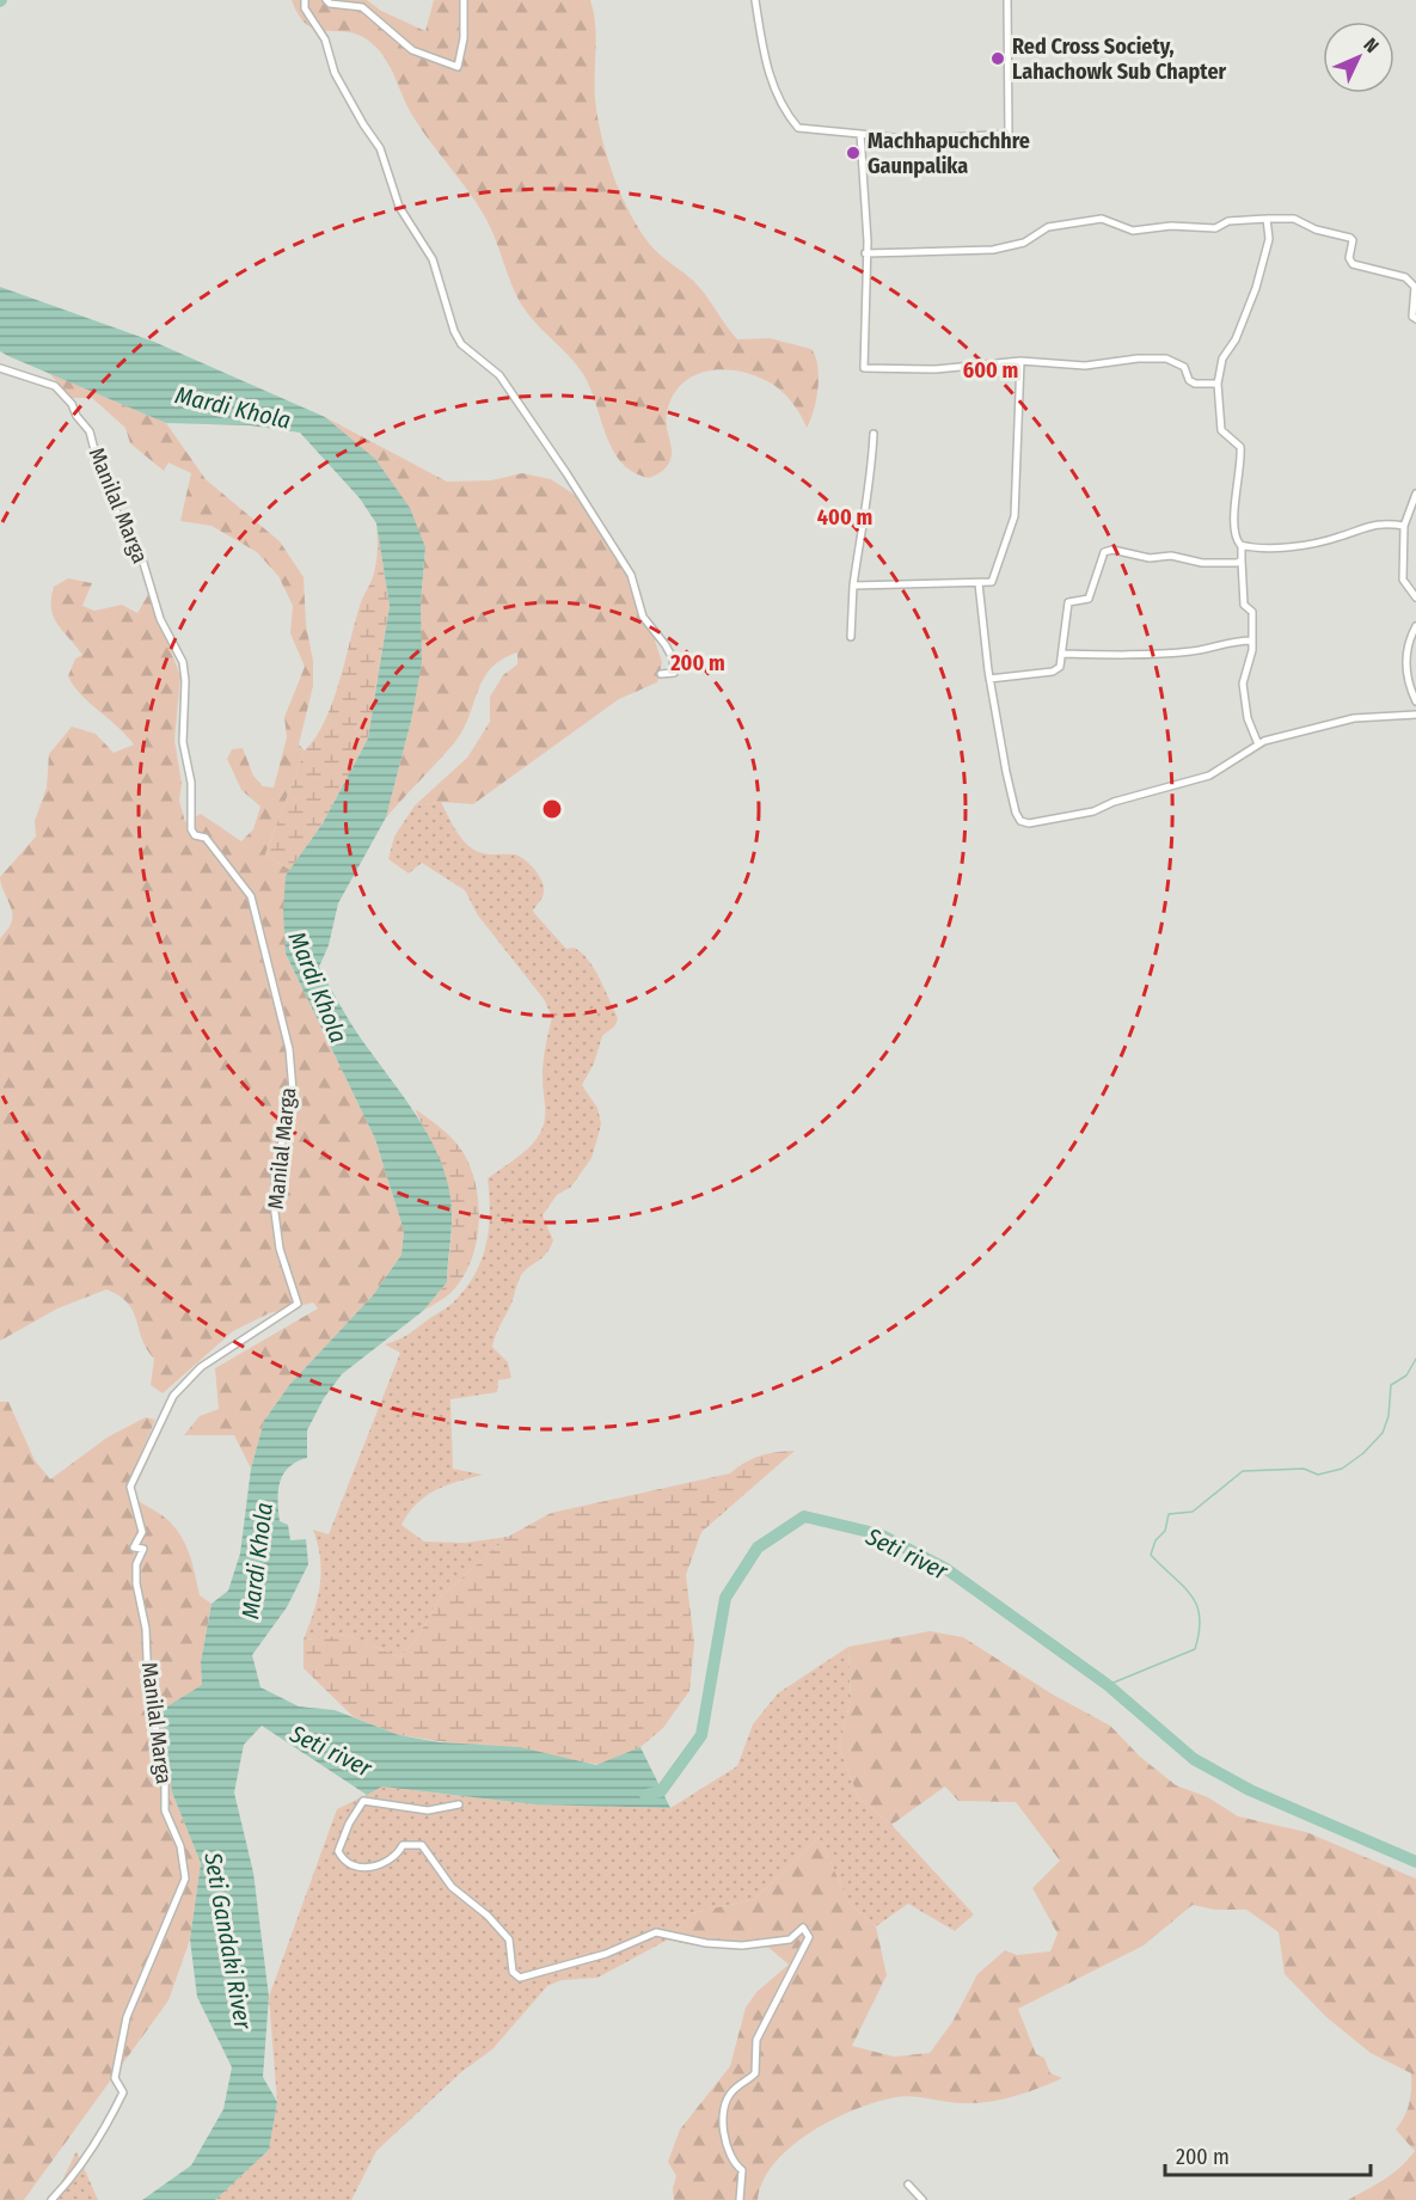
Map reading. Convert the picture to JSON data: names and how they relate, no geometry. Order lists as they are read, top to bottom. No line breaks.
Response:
{"streets":{"street":["Manilal Marga"]},"water":["Mardi Khola","Seti river","Seti Gandaki River"],"places":["Red Cross Society, Lahachowk Sub Chapter","Machhapuchchhre Gaunpalika"],"scale_bar":"200 m","north":"top right","rings":["600 m","400 m","200 m"]}
